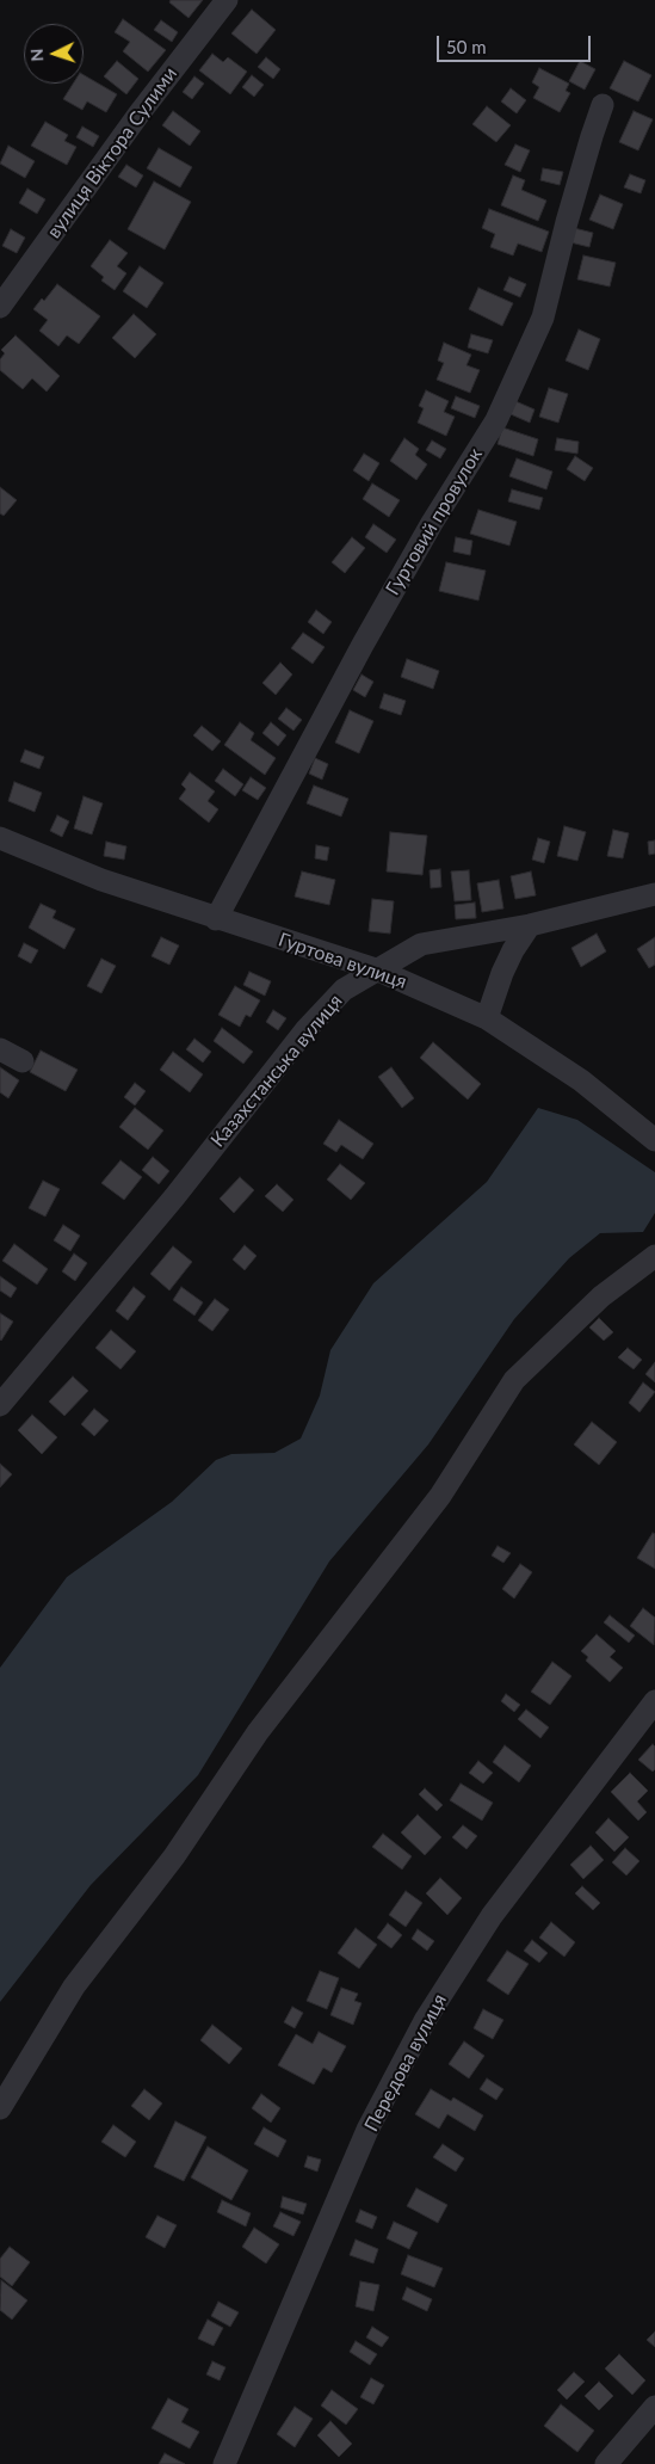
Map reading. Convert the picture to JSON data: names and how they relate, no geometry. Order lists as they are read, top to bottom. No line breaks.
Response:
{"streets":{"street":["вулиця Віктора Сулими","Гуртовий провулок","Гуртова вулиця","Казахстанська вулиця","Передова вулиця"]},"crossings":[["Гуртовий провулок","Гуртова вулиця"],["Гуртова вулиця","Казахстанська вулиця"]],"scale_bar":"50 m","north":"left"}
